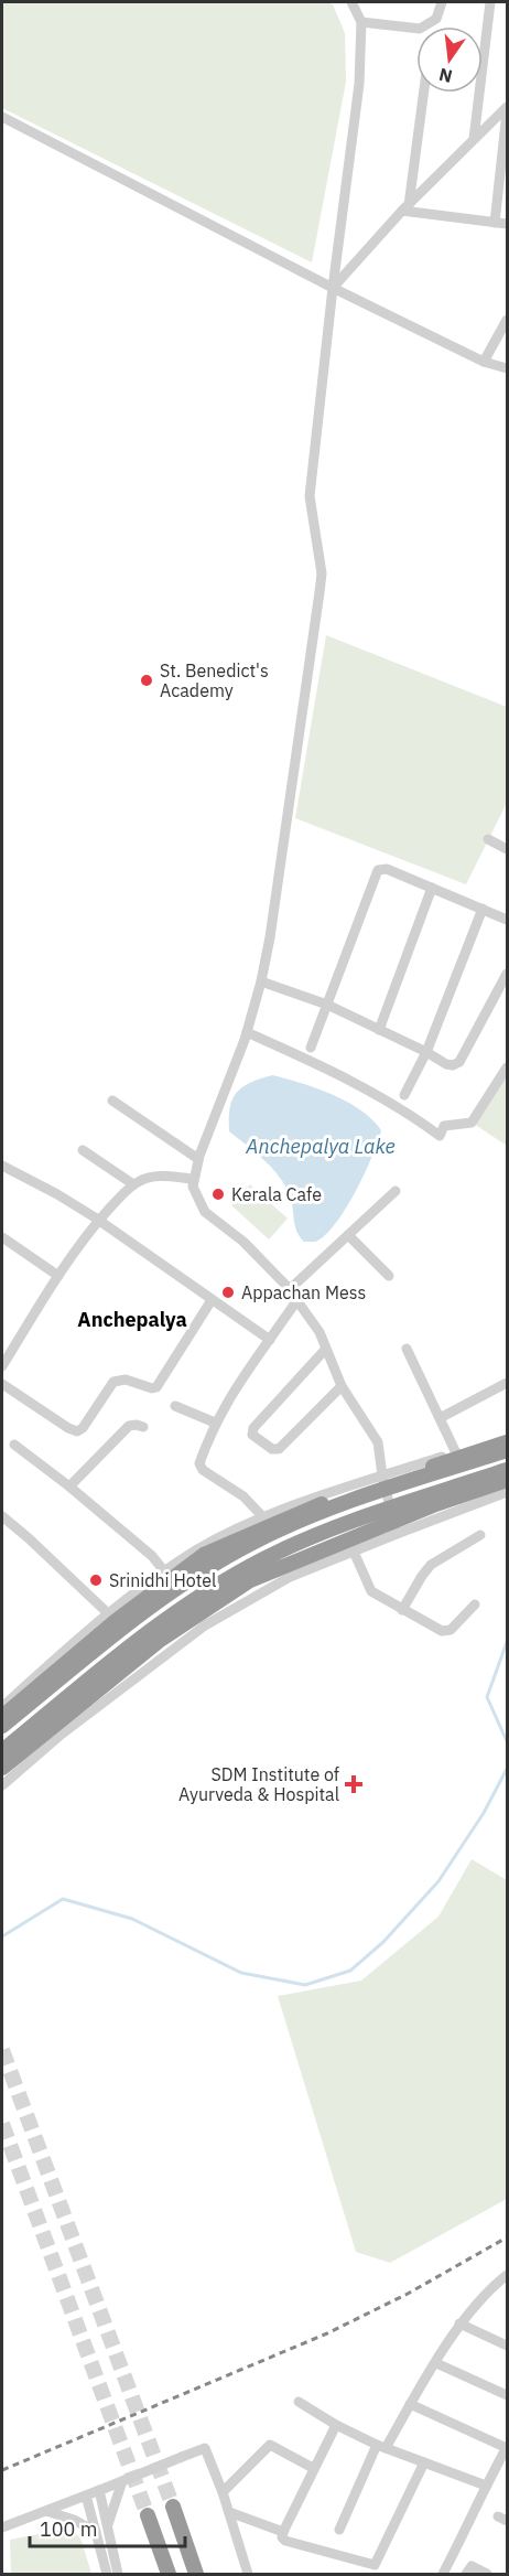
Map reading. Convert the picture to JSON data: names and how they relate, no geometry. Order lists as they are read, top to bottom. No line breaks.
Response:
{"districts":["Anchepalya"],"water":["Anchepalya Lake"],"places":{"other":["St. Benedict's Academy","Kerala Cafe","Appachan Mess","Srinidhi Hotel"],"health":["SDM Institute of Ayurveda & Hospital"]},"scale_bar":"100 m","north":"bottom"}
